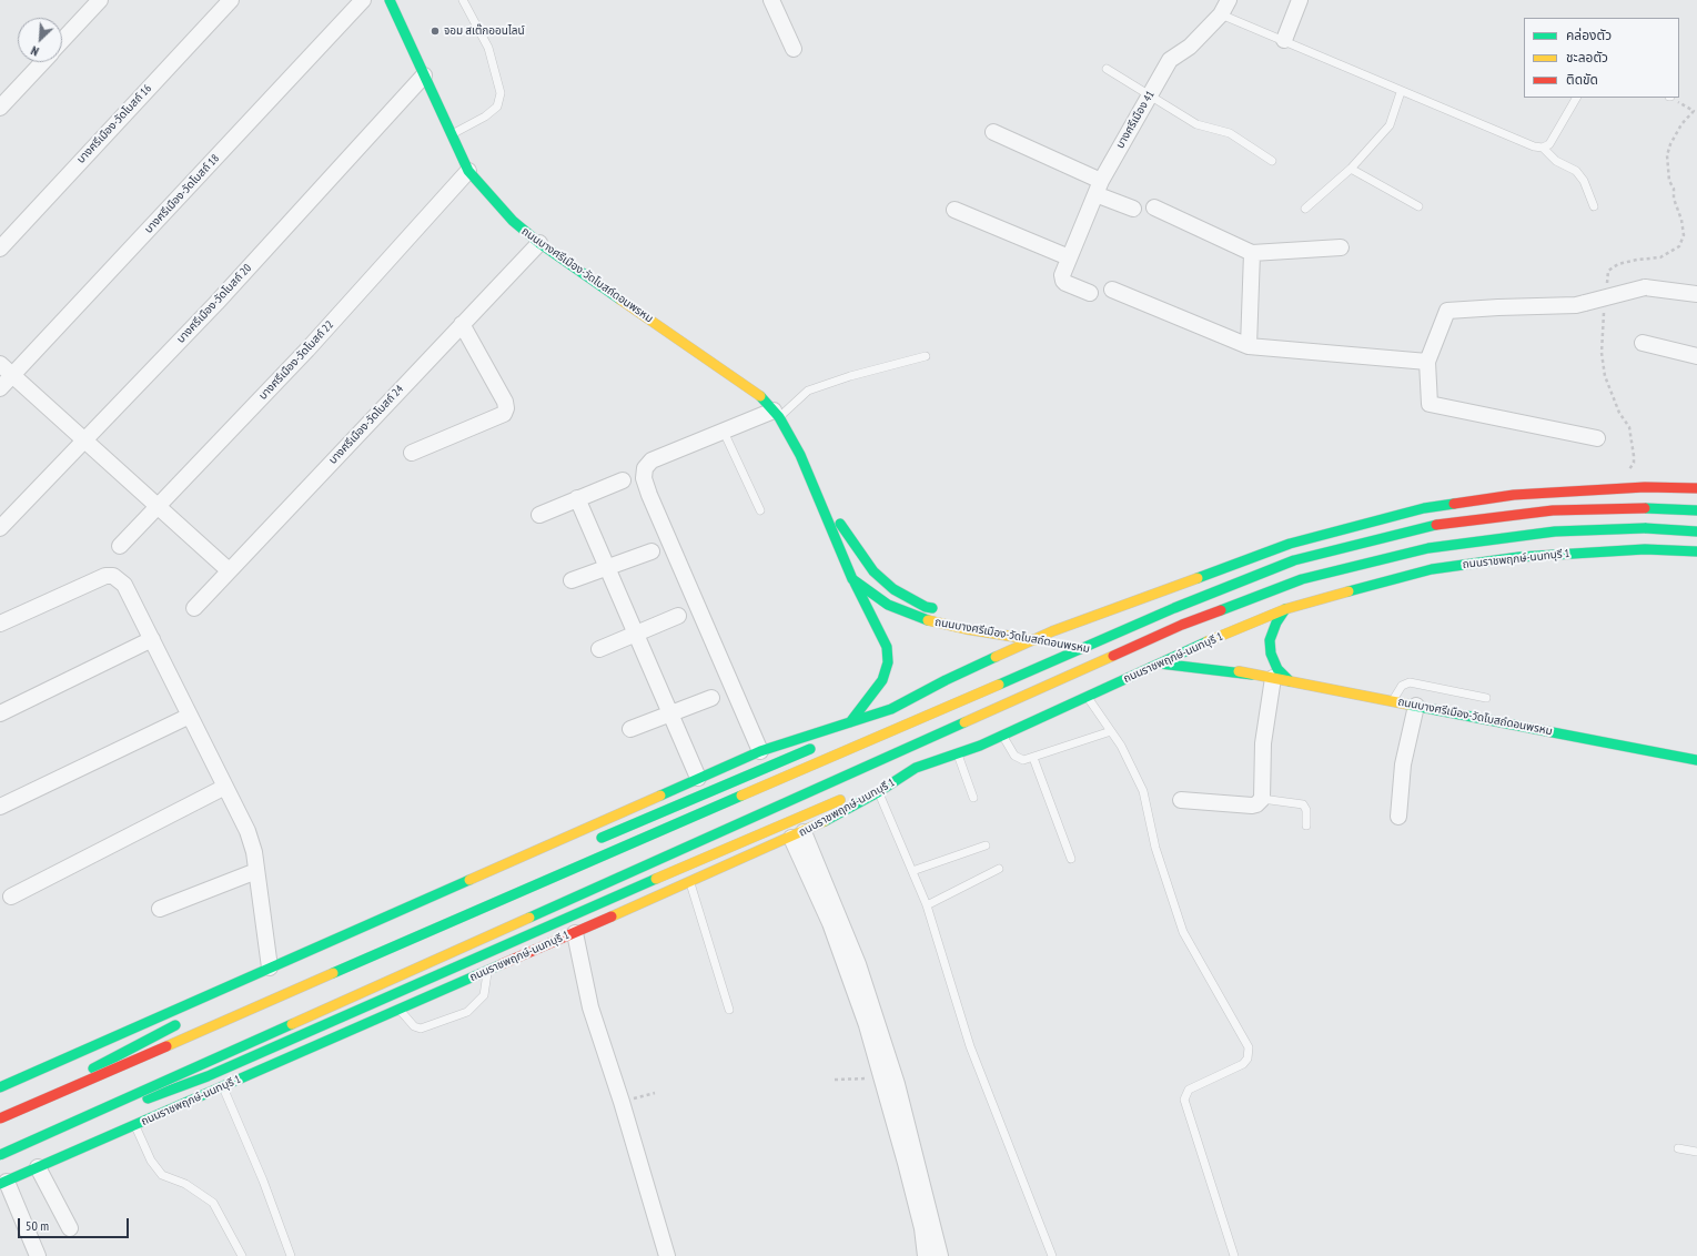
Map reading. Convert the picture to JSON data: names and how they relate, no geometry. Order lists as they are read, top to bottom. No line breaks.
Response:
{"streets":{"street":["บางศรีเมือง 41","บางศรีเมือง-วัดโบสถ์ 16","บางศรีเมือง-วัดโบสถ์ 18","ถนนบางศรีเมือง-วัดโบสถ์ดอนพรหม","บางศรีเมือง-วัดโบสถ์ 20","บางศรีเมือง-วัดโบสถ์ 22","บางศรีเมือง-วัดโบสถ์ 24","ถนนราชพฤกษ์-นนทบุรี 1"]},"crossings":[["ถนนบางศรีเมือง-วัดโบสถ์ดอนพรหม","บางศรีเมือง-วัดโบสถ์ 20"],["ถนนบางศรีเมือง-วัดโบสถ์ดอนพรหม","บางศรีเมือง-วัดโบสถ์ 22"],["ถนนบางศรีเมือง-วัดโบสถ์ดอนพรหม","บางศรีเมือง-วัดโบสถ์ 24"],["ถนนบางศรีเมือง-วัดโบสถ์ดอนพรหม","ถนนราชพฤกษ์-นนทบุรี 1"]],"places":["จอม สเต๊กออนไลน์"],"legend":["คล่องตัว","ชะลอตัว","ติดขัด"],"scale_bar":"50 m","north":"bottom left"}
